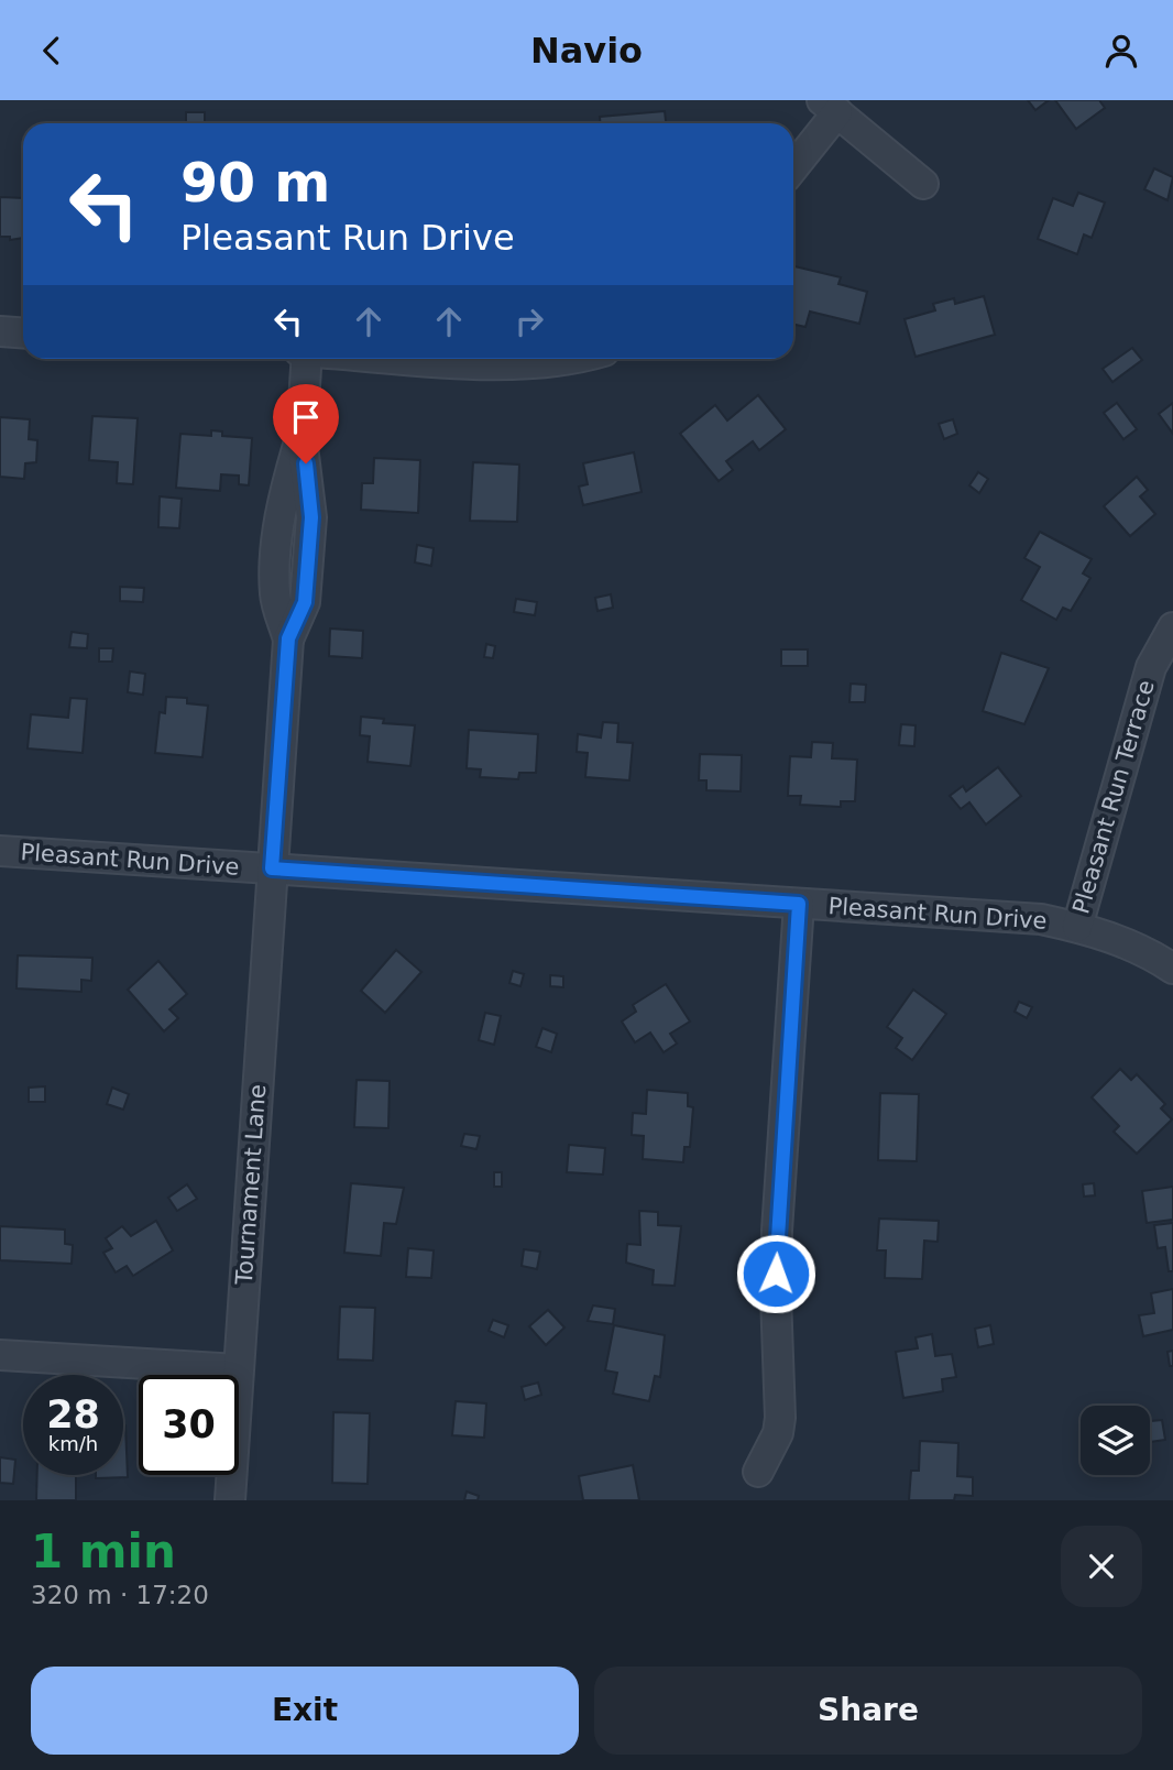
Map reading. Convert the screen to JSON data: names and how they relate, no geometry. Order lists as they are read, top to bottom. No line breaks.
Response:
{"streets":{"street":["Pleasant Run Terrace","Pleasant Run Drive","Tournament Lane"]},"crossings":[["Pleasant Run Terrace","Pleasant Run Drive"],["Pleasant Run Drive","Tournament Lane"]],"page":{"header":"Navio","turn":["90 m","Pleasant Run Drive"],"speed":"28 km/h","limit":"30","heading":["1 min","320 m · 17:20"],"buttons":["Exit","Share"]}}
